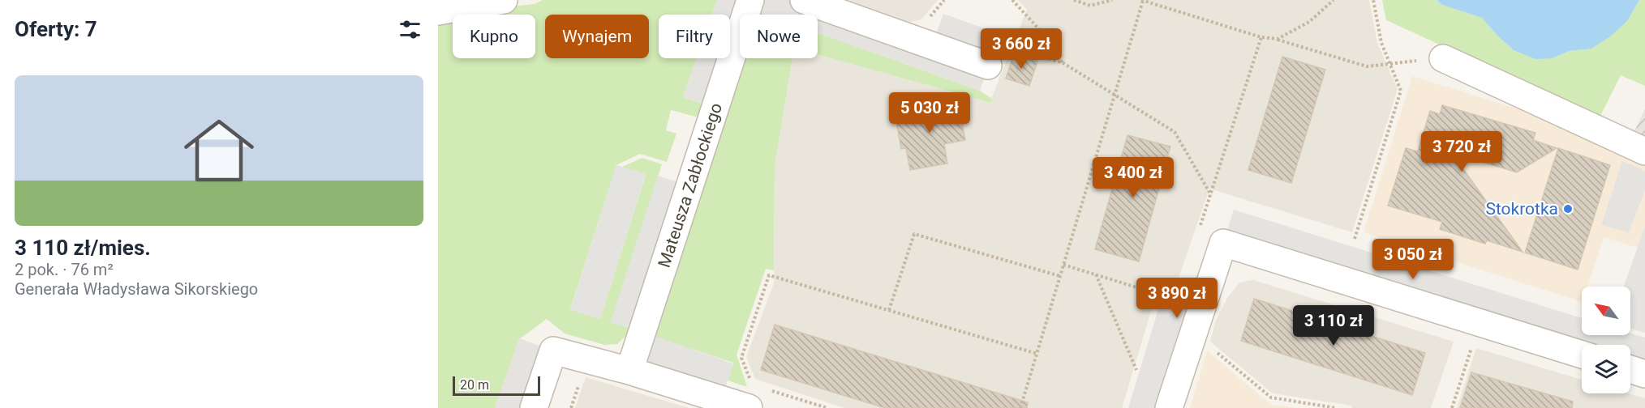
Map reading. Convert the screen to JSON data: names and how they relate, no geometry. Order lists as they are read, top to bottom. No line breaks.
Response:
{"streets":{"street":["Mateusza Zabłockiego"]},"places":["Stokrotka"],"scale_bar":"20 m","north":"top left","page":{"heading":"Oferty: 7","chip":["Kupno","Wynajem","Filtry","Nowe"],"price":["3 660 zł","5 030 zł","3 720 zł","3 400 zł","3 050 zł","3 890 zł","3 110 zł"],"list":[{"name":"3 110 zł/mies.","note":"2 pok. · 76 m² · Generała Władysława Sikorskiego"}],"scale":"20 m"}}
